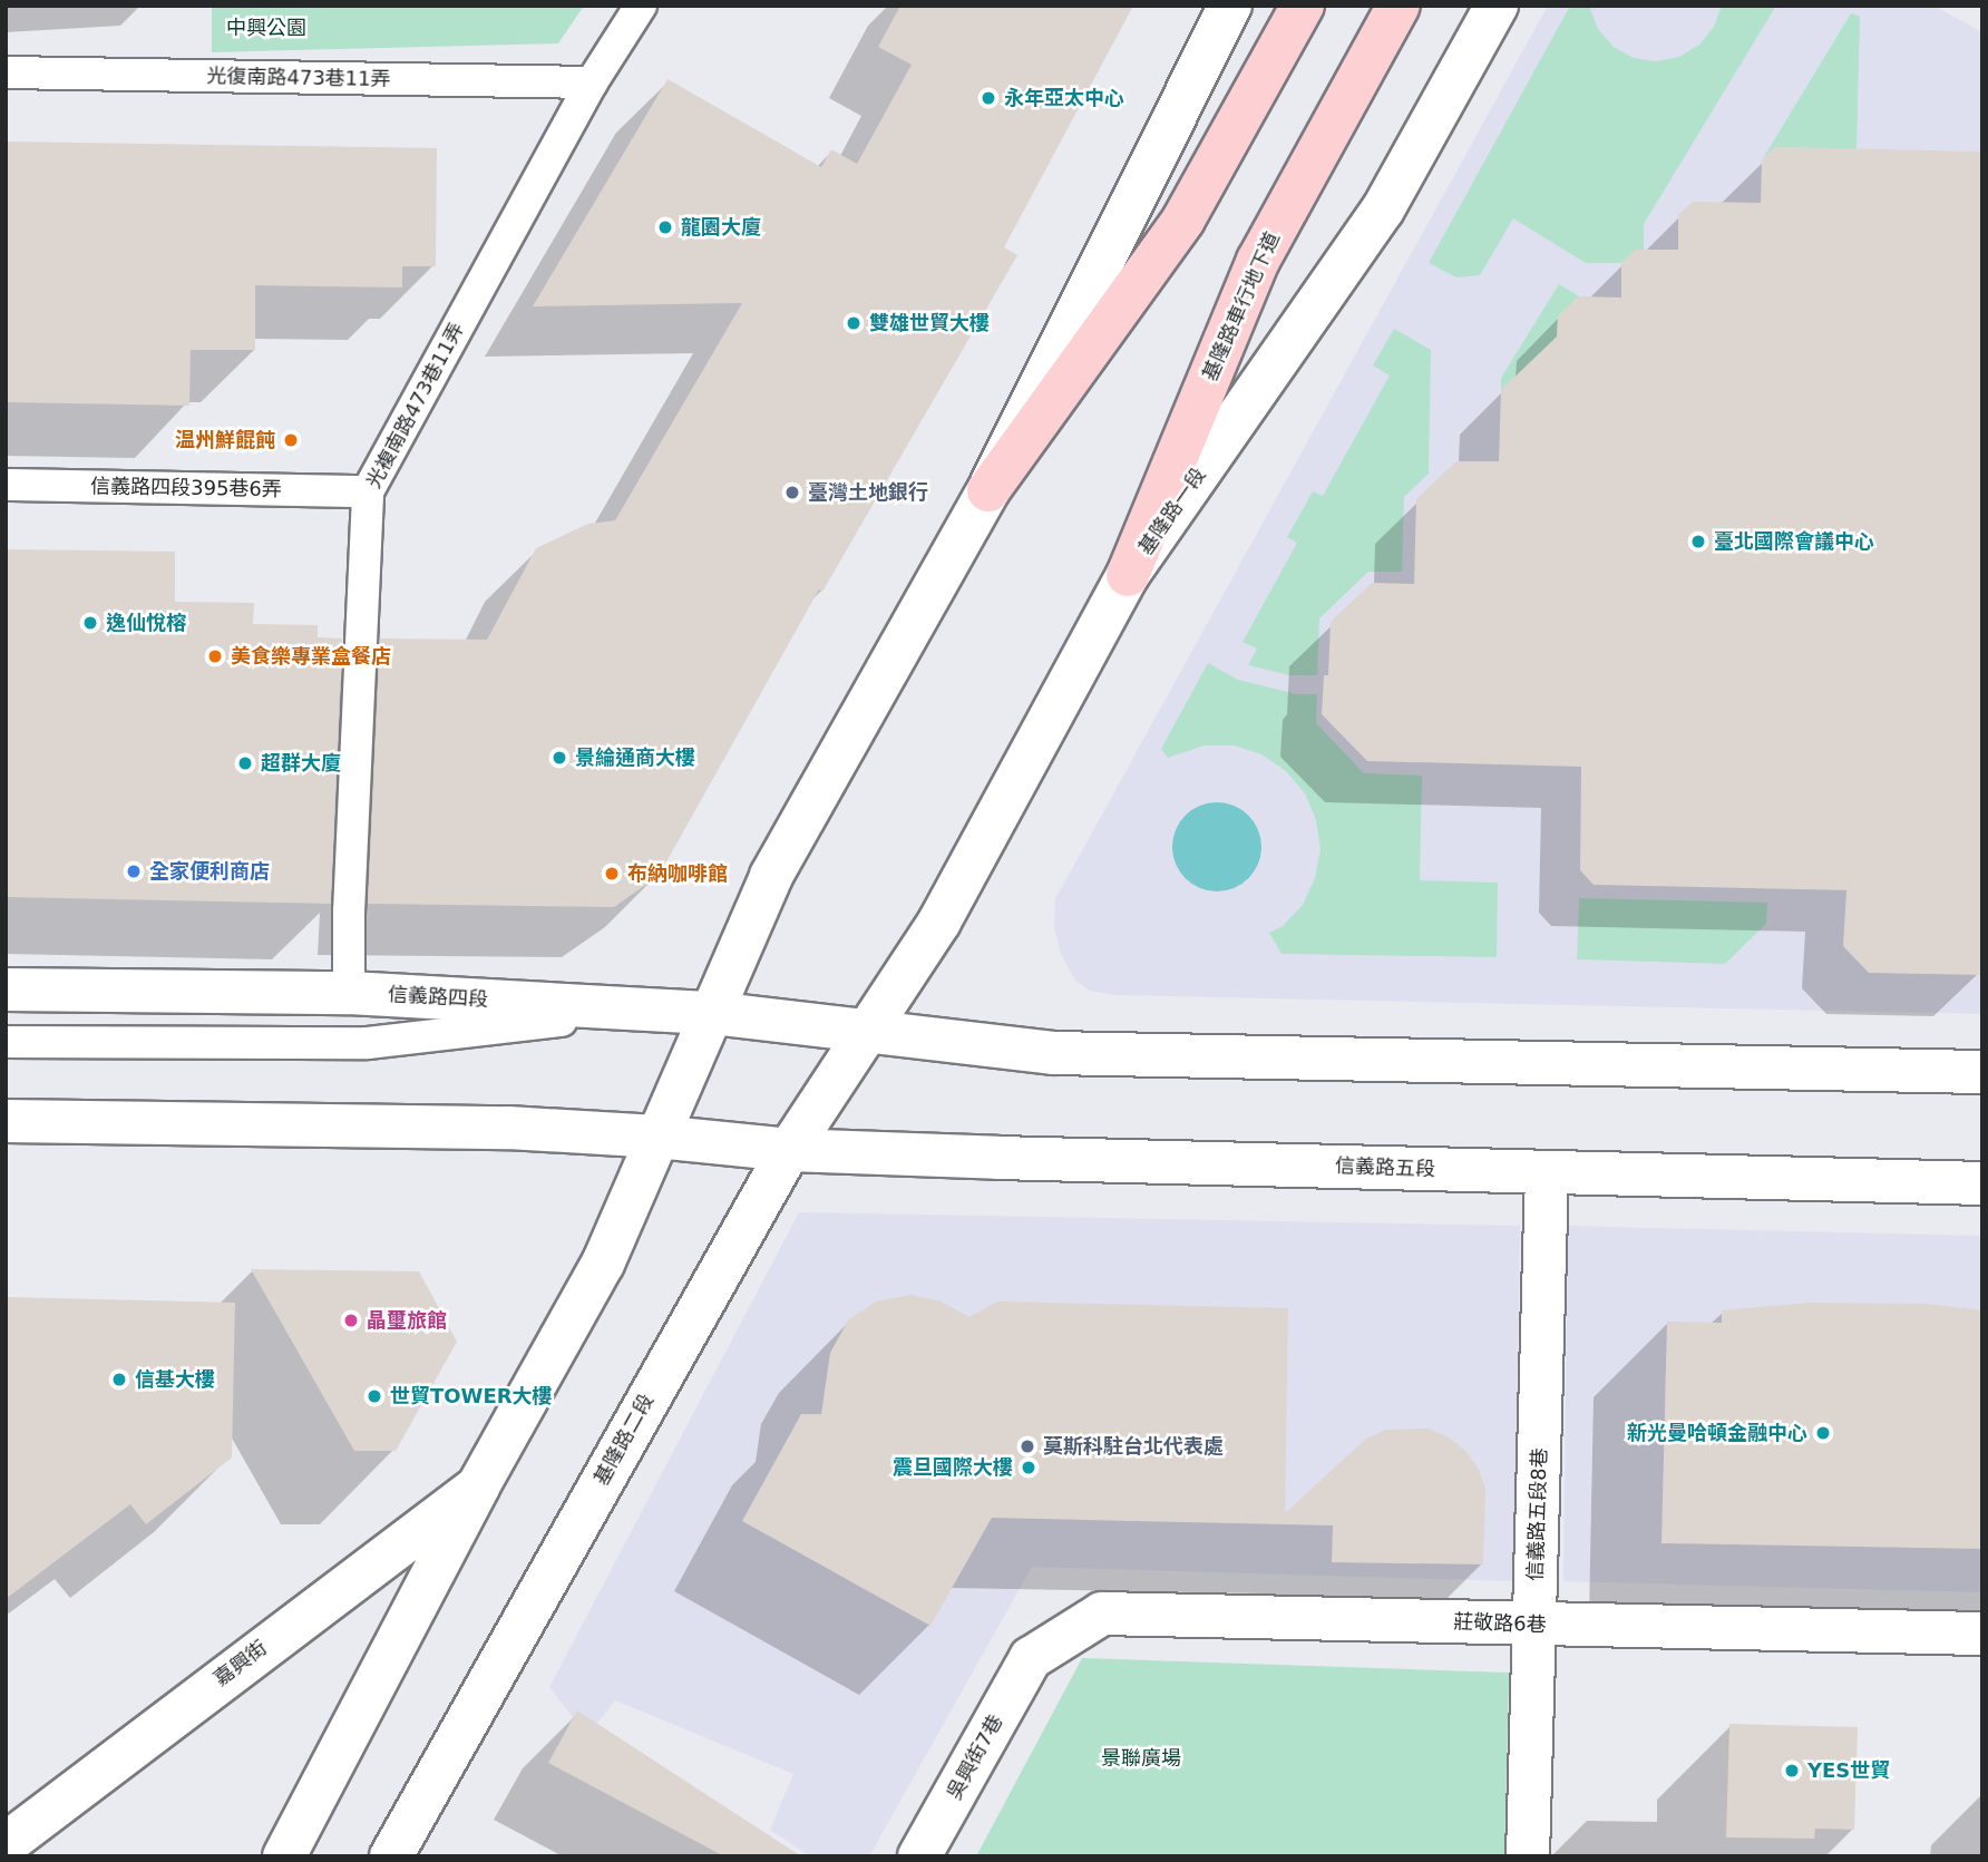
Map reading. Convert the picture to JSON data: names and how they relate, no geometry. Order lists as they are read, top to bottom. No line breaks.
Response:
{"streets":{"main road":["基隆路車行地下道","基隆路一段","信義路四段","信義路五段","基隆路二段","信義路五段8巷","莊敬路6巷","嘉興街","吳興街7巷"],"lane":["光復南路473巷11弄","光複南路473巷11弄","信義路四段395巷6弄"]},"crossings":[["光復南路473巷11弄","光複南路473巷11弄"],["基隆路車行地下道","基隆路一段"],["光複南路473巷11弄","信義路四段395巷6弄"],["光複南路473巷11弄","信義路四段"],["基隆路一段","信義路四段"],["基隆路一段","基隆路二段"],["信義路四段","基隆路二段"],["信義路五段","基隆路二段"],["信義路五段","信義路五段8巷"],["信義路五段8巷","莊敬路6巷"],["莊敬路6巷","吳興街7巷"]],"parks":["中興公園","景聯廣場"],"places":["永年亞太中心","龍園大廈","雙雄世貿大樓","温州鮮餛飩","臺灣土地銀行","臺北國際會議中心","逸仙悅榕","美食樂專業盒餐店","景綸通商大樓","超群大廈","全家便利商店","布納咖啡館","晶璽旅館","信基大樓","世貿TOWER大樓","新光曼哈頓金融中心","莫斯科駐台北代表處","震旦國際大樓","YES世貿"]}
